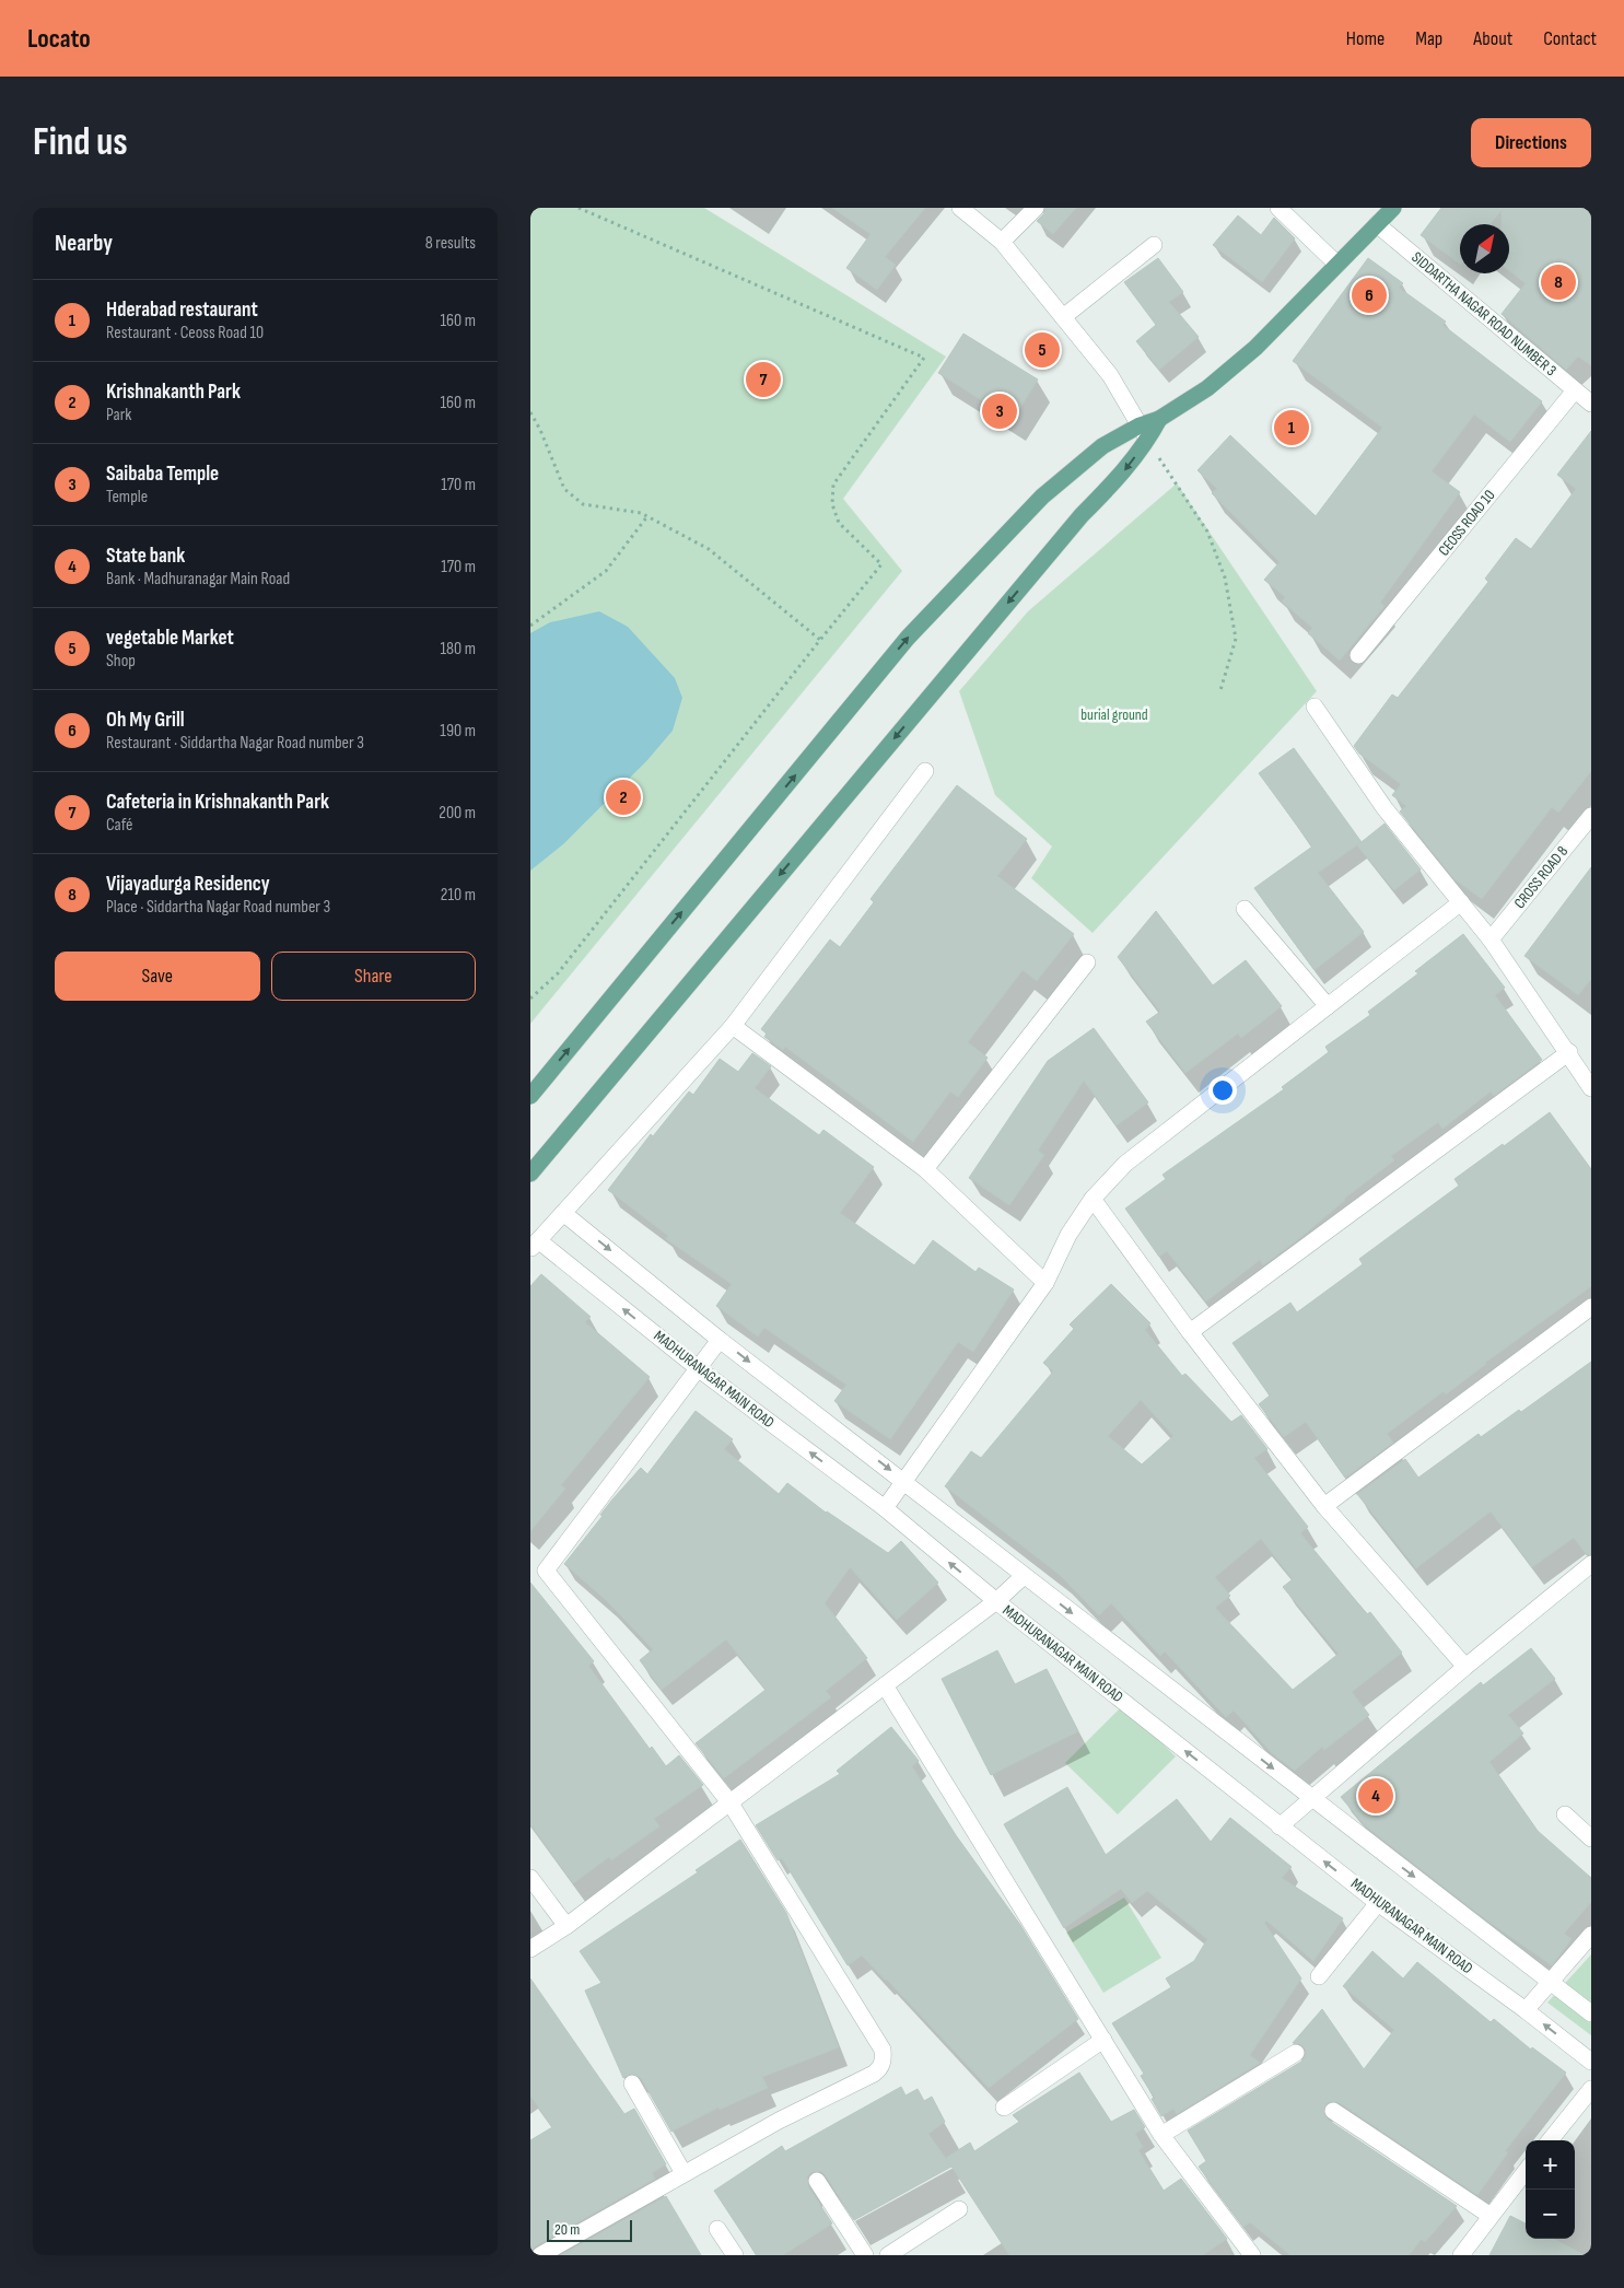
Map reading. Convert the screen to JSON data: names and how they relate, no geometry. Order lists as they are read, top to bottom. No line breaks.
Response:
{"streets":{"street":["SIDDARTHA NAGAR ROAD NUMBER 3","CEOSS ROAD 10","CROSS ROAD 8","MADHURANAGAR MAIN ROAD"]},"crossings":[["SIDDARTHA NAGAR ROAD NUMBER 3","CEOSS ROAD 10"]],"parks":["burial ground"],"scale_bar":"20 m","north":"top right","page":{"header":"Locato","nav":["Home","Map","About","Contact"],"buttons":["Directions",["Save","Share"]],"title":"Find us","heading":["Nearby","8 results"],"pins":["8","6","5","7","3","1","2","4"],"list":[{"mark":"1","name":"Hderabad restaurant","note":"Restaurant · Ceoss Road 10","value":"160 m"},{"mark":"2","name":"Krishnakanth Park","note":"Park","value":"160 m"},{"mark":"3","name":"Saibaba Temple","note":"Temple","value":"170 m"},{"mark":"4","name":"State bank","note":"Bank · Madhuranagar Main Road","value":"170 m"},{"mark":"5","name":"vegetable Market","note":"Shop","value":"180 m"},{"mark":"6","name":"Oh My Grill","note":"Restaurant · Siddartha Nagar Road number 3","value":"190 m"},{"mark":"7","name":"Cafeteria in Krishnakanth Park","note":"Café","value":"200 m"},{"mark":"8","name":"Vijayadurga Residency","note":"Place · Siddartha Nagar Road number 3","value":"210 m"}],"map_buttons":["+","−"],"scale":"20 m"}}
